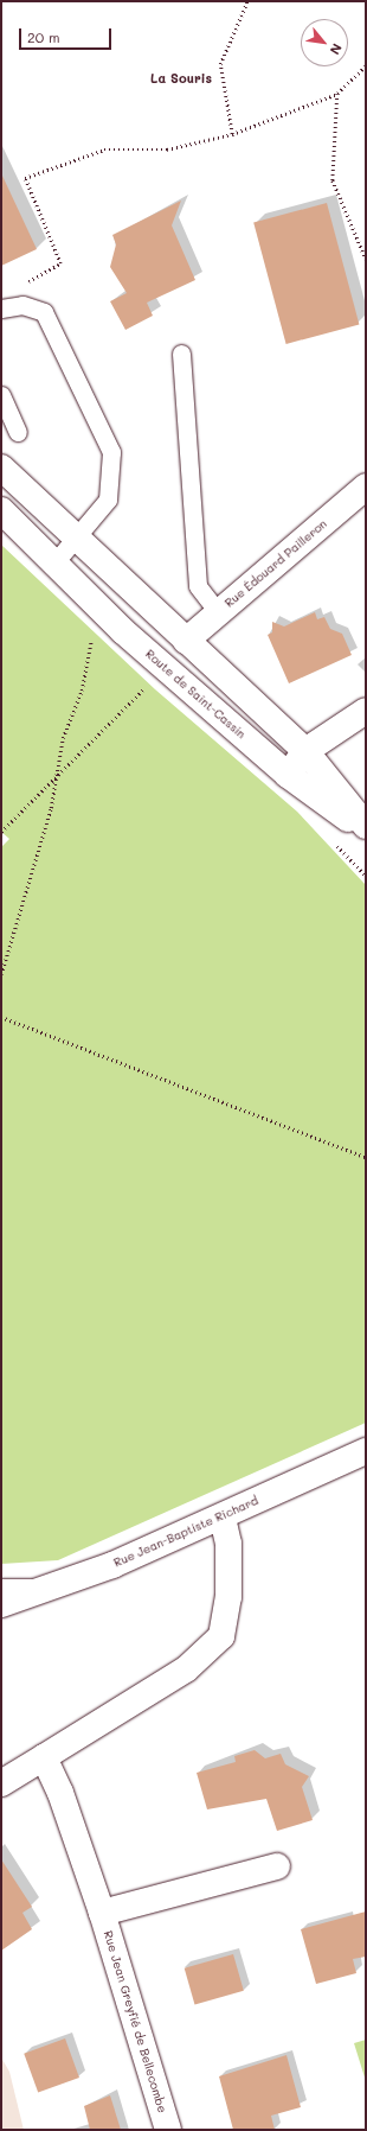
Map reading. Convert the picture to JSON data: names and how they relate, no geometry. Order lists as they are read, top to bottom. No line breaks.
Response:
{"streets":{"street":["Rue Édouard Pailleron","Route de Saint-Cassin","Rue Jean-Baptiste Richard","Rue Jean Greyfié de Bellecombe"]},"crossings":[["Rue Édouard Pailleron","Route de Saint-Cassin"]],"districts":["La Souris"],"scale_bar":"20 m","north":"bottom right"}
